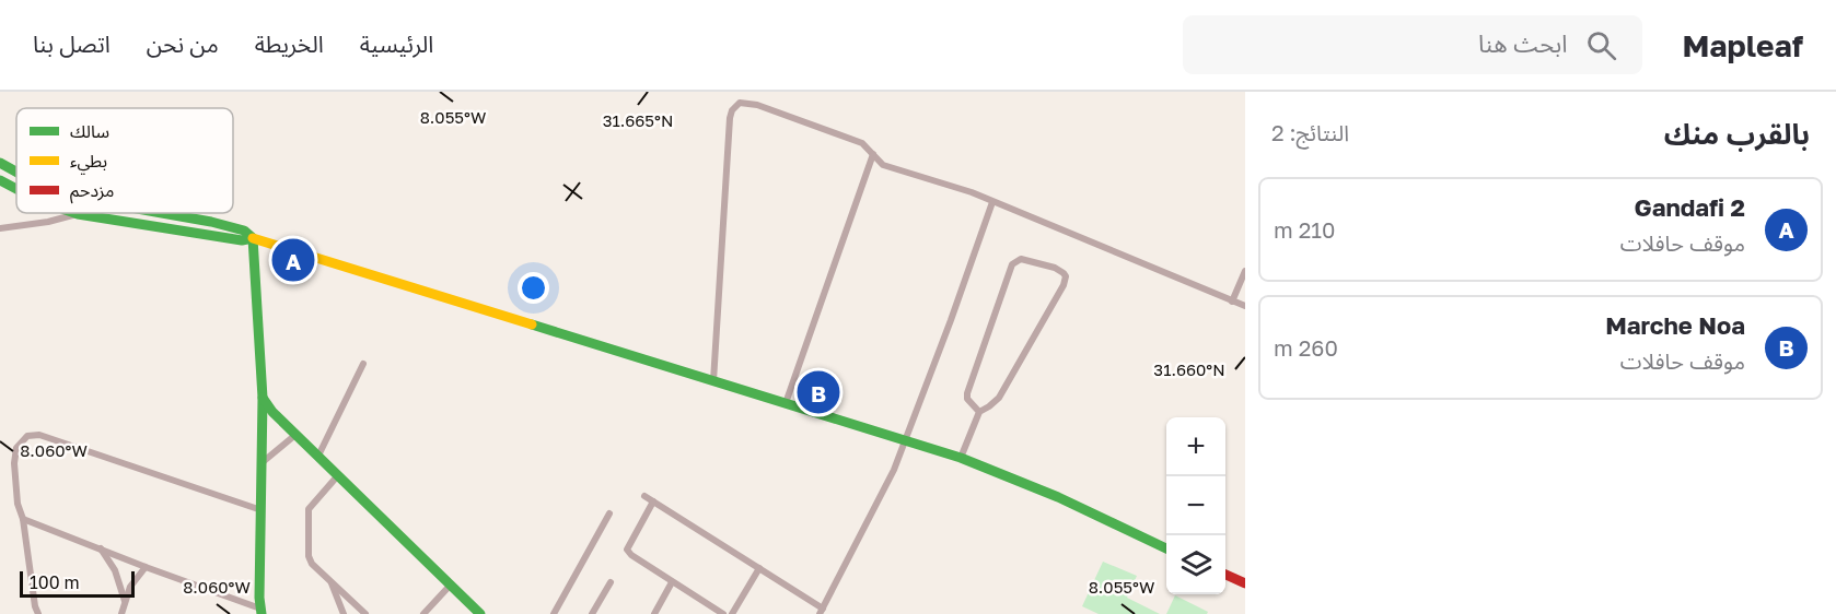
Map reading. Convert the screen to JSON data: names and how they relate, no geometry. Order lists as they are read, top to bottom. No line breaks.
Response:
{"legend":["سالك","بطيء","مزدحم"],"scale_bar":"100 m","page":{"header":"Mapleaf","search":"ابحث هنا","nav":["الرئيسية","الخريطة","من نحن","اتصل بنا"],"heading":["بالقرب منك","النتائج: 2"],"list":[{"mark":"A","name":"Gandafi 2","note":"موقف حافلات","value":"210 m"},{"mark":"B","name":"Marche Noa","note":"موقف حافلات","value":"260 m"}],"pins":["A","B"],"map_buttons":["+","−"],"scale":"100 m"},"coordinates":["8.055°W","31.665°N","31.660°N","8.060°W"]}
